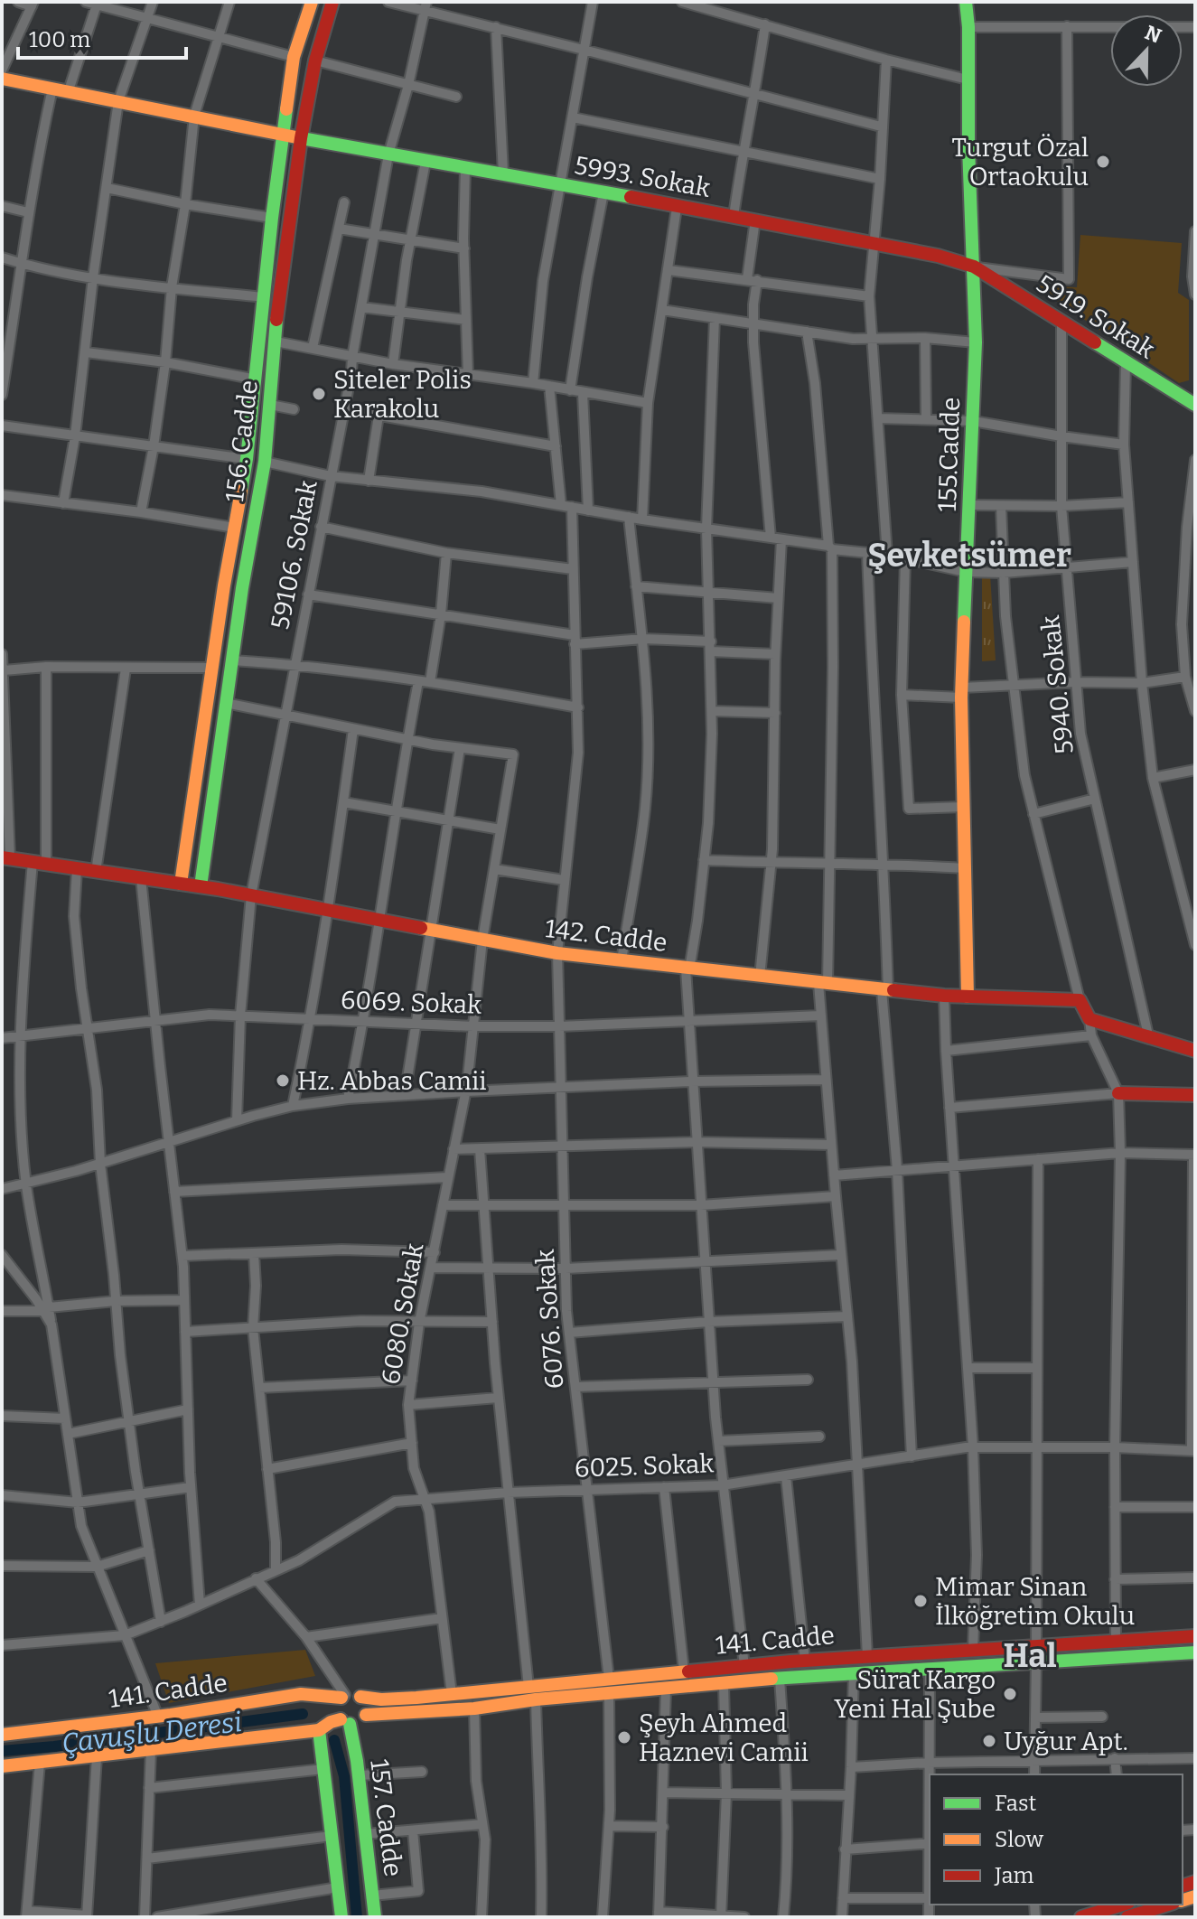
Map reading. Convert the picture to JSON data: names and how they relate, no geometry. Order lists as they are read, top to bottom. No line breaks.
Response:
{"streets":{"street":["5993. Sokak","5919. Sokak","156. Cadde","155.Cadde","59106. Sokak","5940. Sokak","142. Cadde","6069. Sokak","6080. Sokak","6076. Sokak","6025. Sokak","141. Cadde","157. Cadde"]},"crossings":[["5993. Sokak","5919. Sokak"],["5993. Sokak","156. Cadde"],["5993. Sokak","155.Cadde"],["5993. Sokak","59106. Sokak"],["5919. Sokak","155.Cadde"],["5919. Sokak","5940. Sokak"],["156. Cadde","142. Cadde"],["155.Cadde","142. Cadde"],["59106. Sokak","142. Cadde"],["59106. Sokak","6069. Sokak"],["142. Cadde","6080. Sokak"],["142. Cadde","6076. Sokak"],["6069. Sokak","6080. Sokak"],["6069. Sokak","6076. Sokak"],["6080. Sokak","6025. Sokak"],["6080. Sokak","141. Cadde"],["6076. Sokak","6025. Sokak"],["6076. Sokak","141. Cadde"],["141. Cadde","157. Cadde"]],"districts":["Şevketsümer","Hal"],"water":["Çavuşlu Deresi"],"places":["Turgut Özal Ortaokulu","Siteler Polis Karakolu","Hz. Abbas Camii","Mimar Sinan İlköğretim Okulu","Sürat Kargo Yeni Hal Şube","Şeyh Ahmed Haznevi Camii","Uyğur Apt."],"legend":["Fast","Slow","Jam"],"scale_bar":"100 m","north":"top"}
